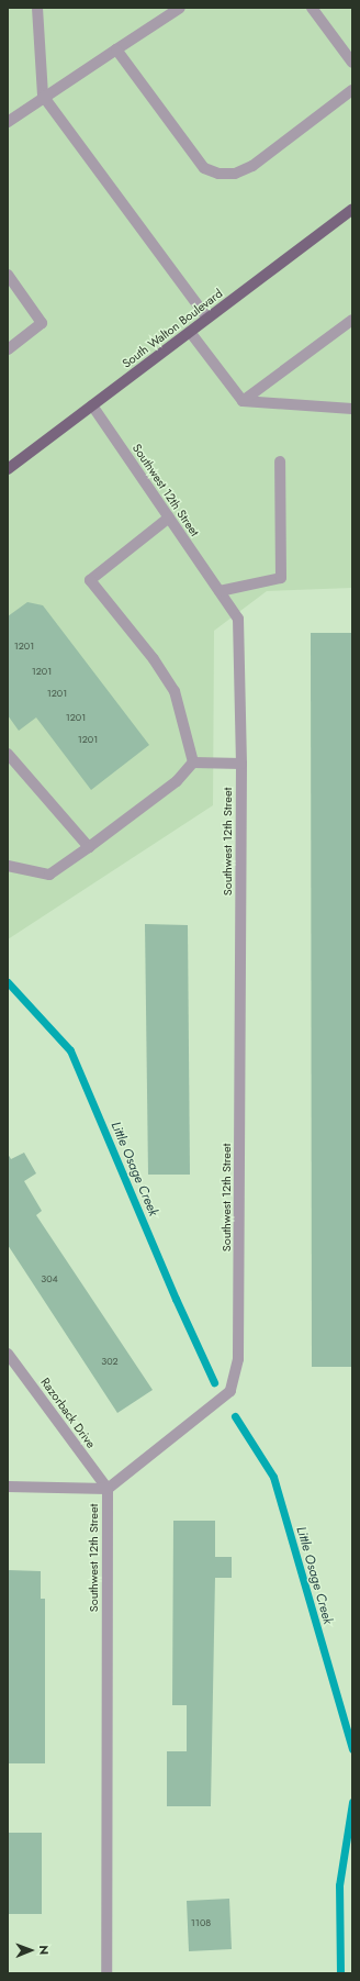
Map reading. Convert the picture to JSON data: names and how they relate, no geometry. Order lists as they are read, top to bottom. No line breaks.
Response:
{"streets":{"main road":["South Walton Boulevard"],"street":["Southwest 12th Street","Razorback Drive"]},"crossings":[["South Walton Boulevard","Southwest 12th Street"],["Southwest 12th Street","Razorback Drive"]],"water":["Little Osage Creek"],"house_numbers":["1201","1201","1201","1201","1201","304","302","1108"],"north":"right"}
